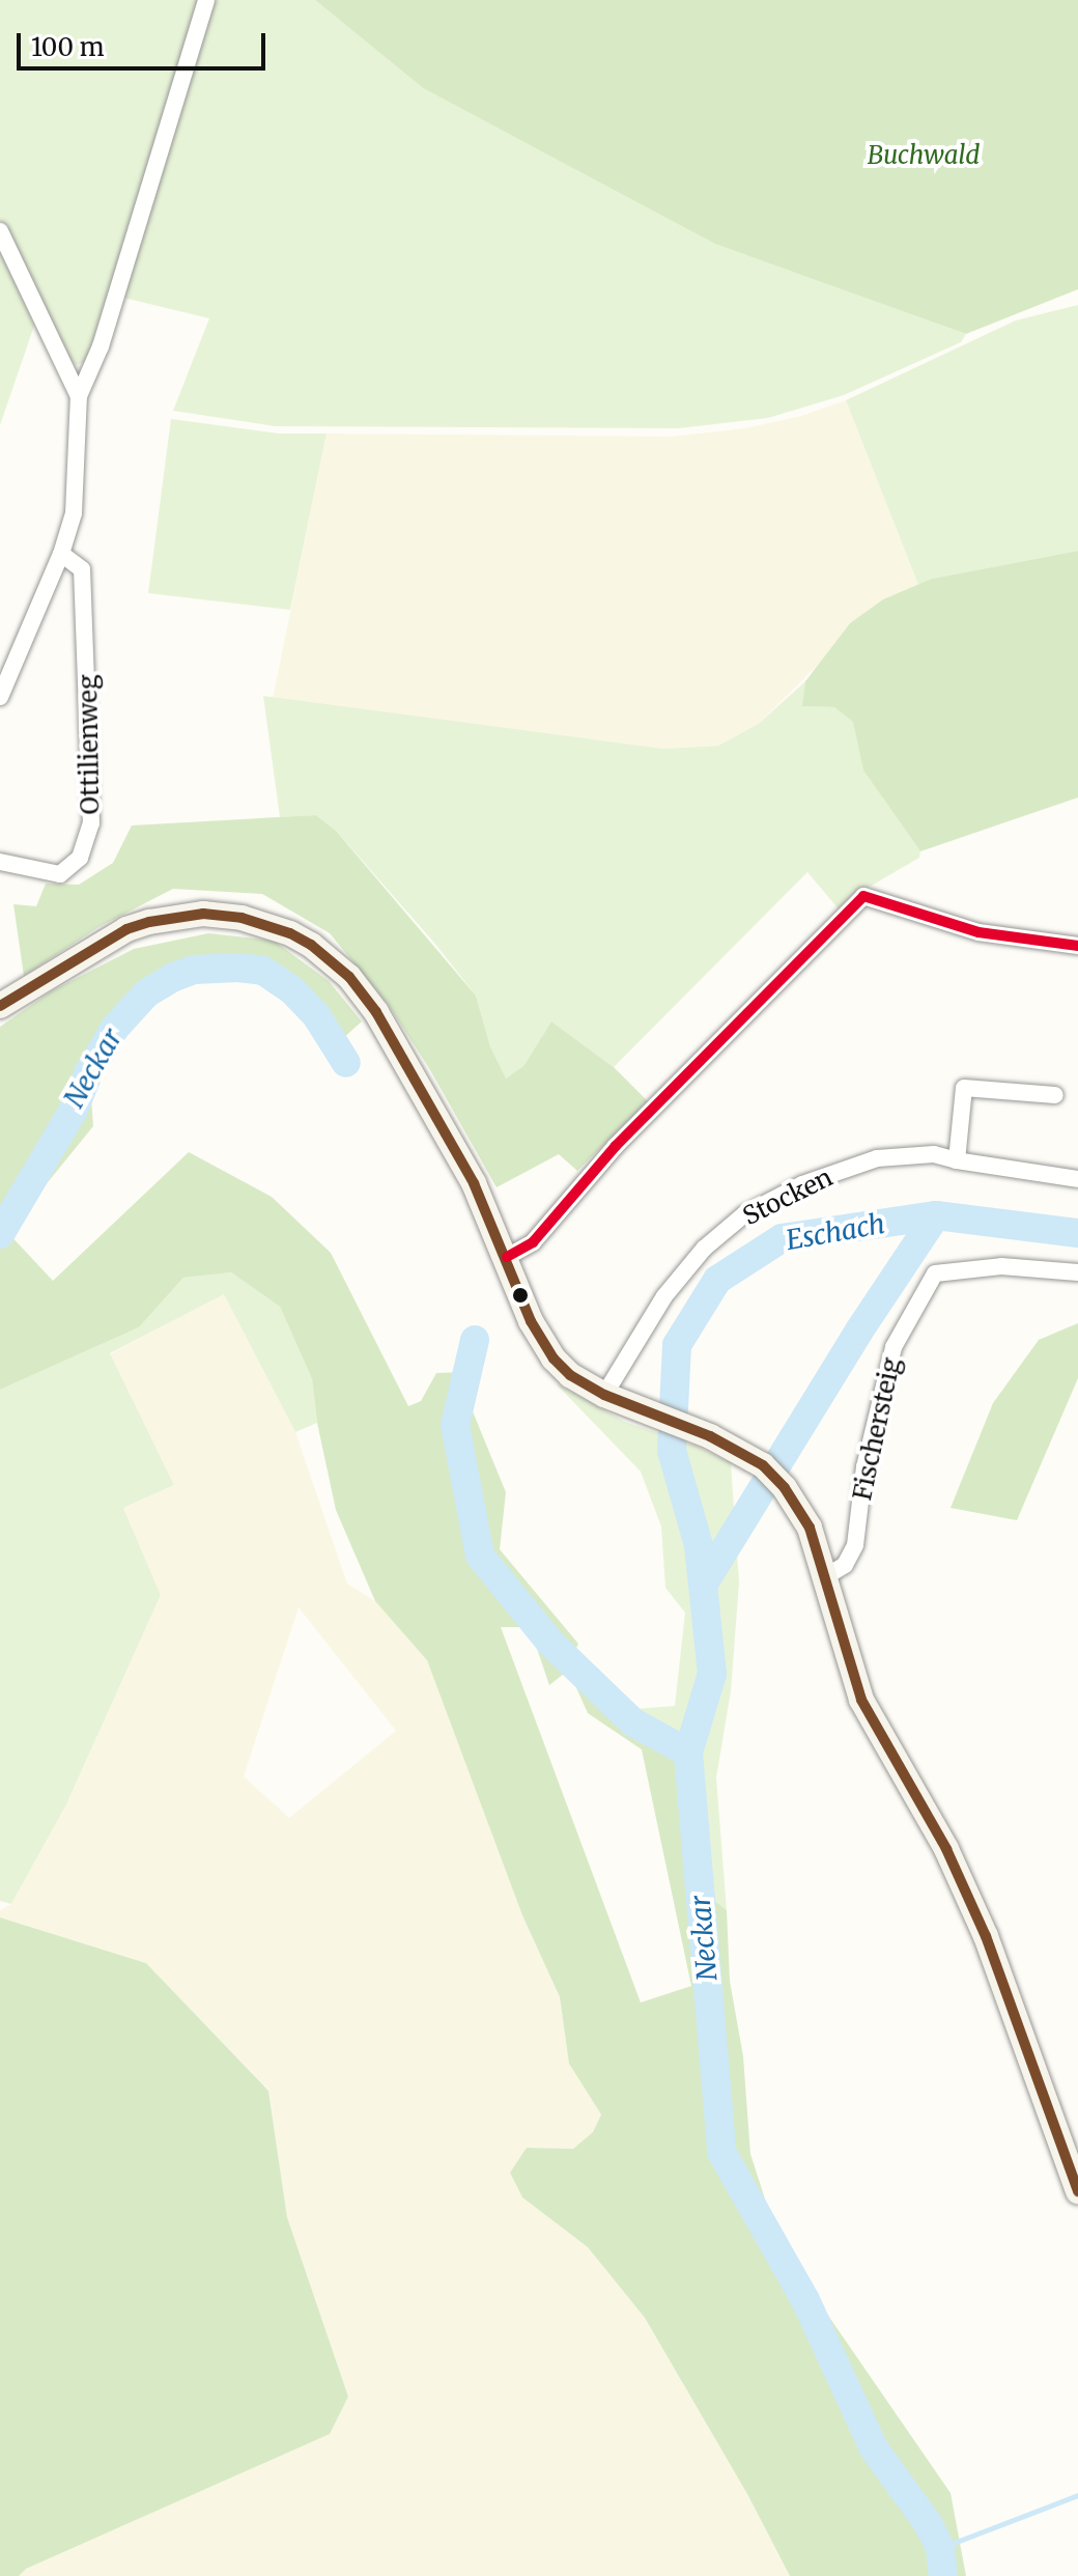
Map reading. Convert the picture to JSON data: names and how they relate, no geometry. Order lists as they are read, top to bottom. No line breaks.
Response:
{"streets":{"street":["Ottilienweg","Stocken","Fischersteig"]},"water":["Neckar","Eschach"],"parks":["Buchwald"],"scale_bar":"100 m"}
